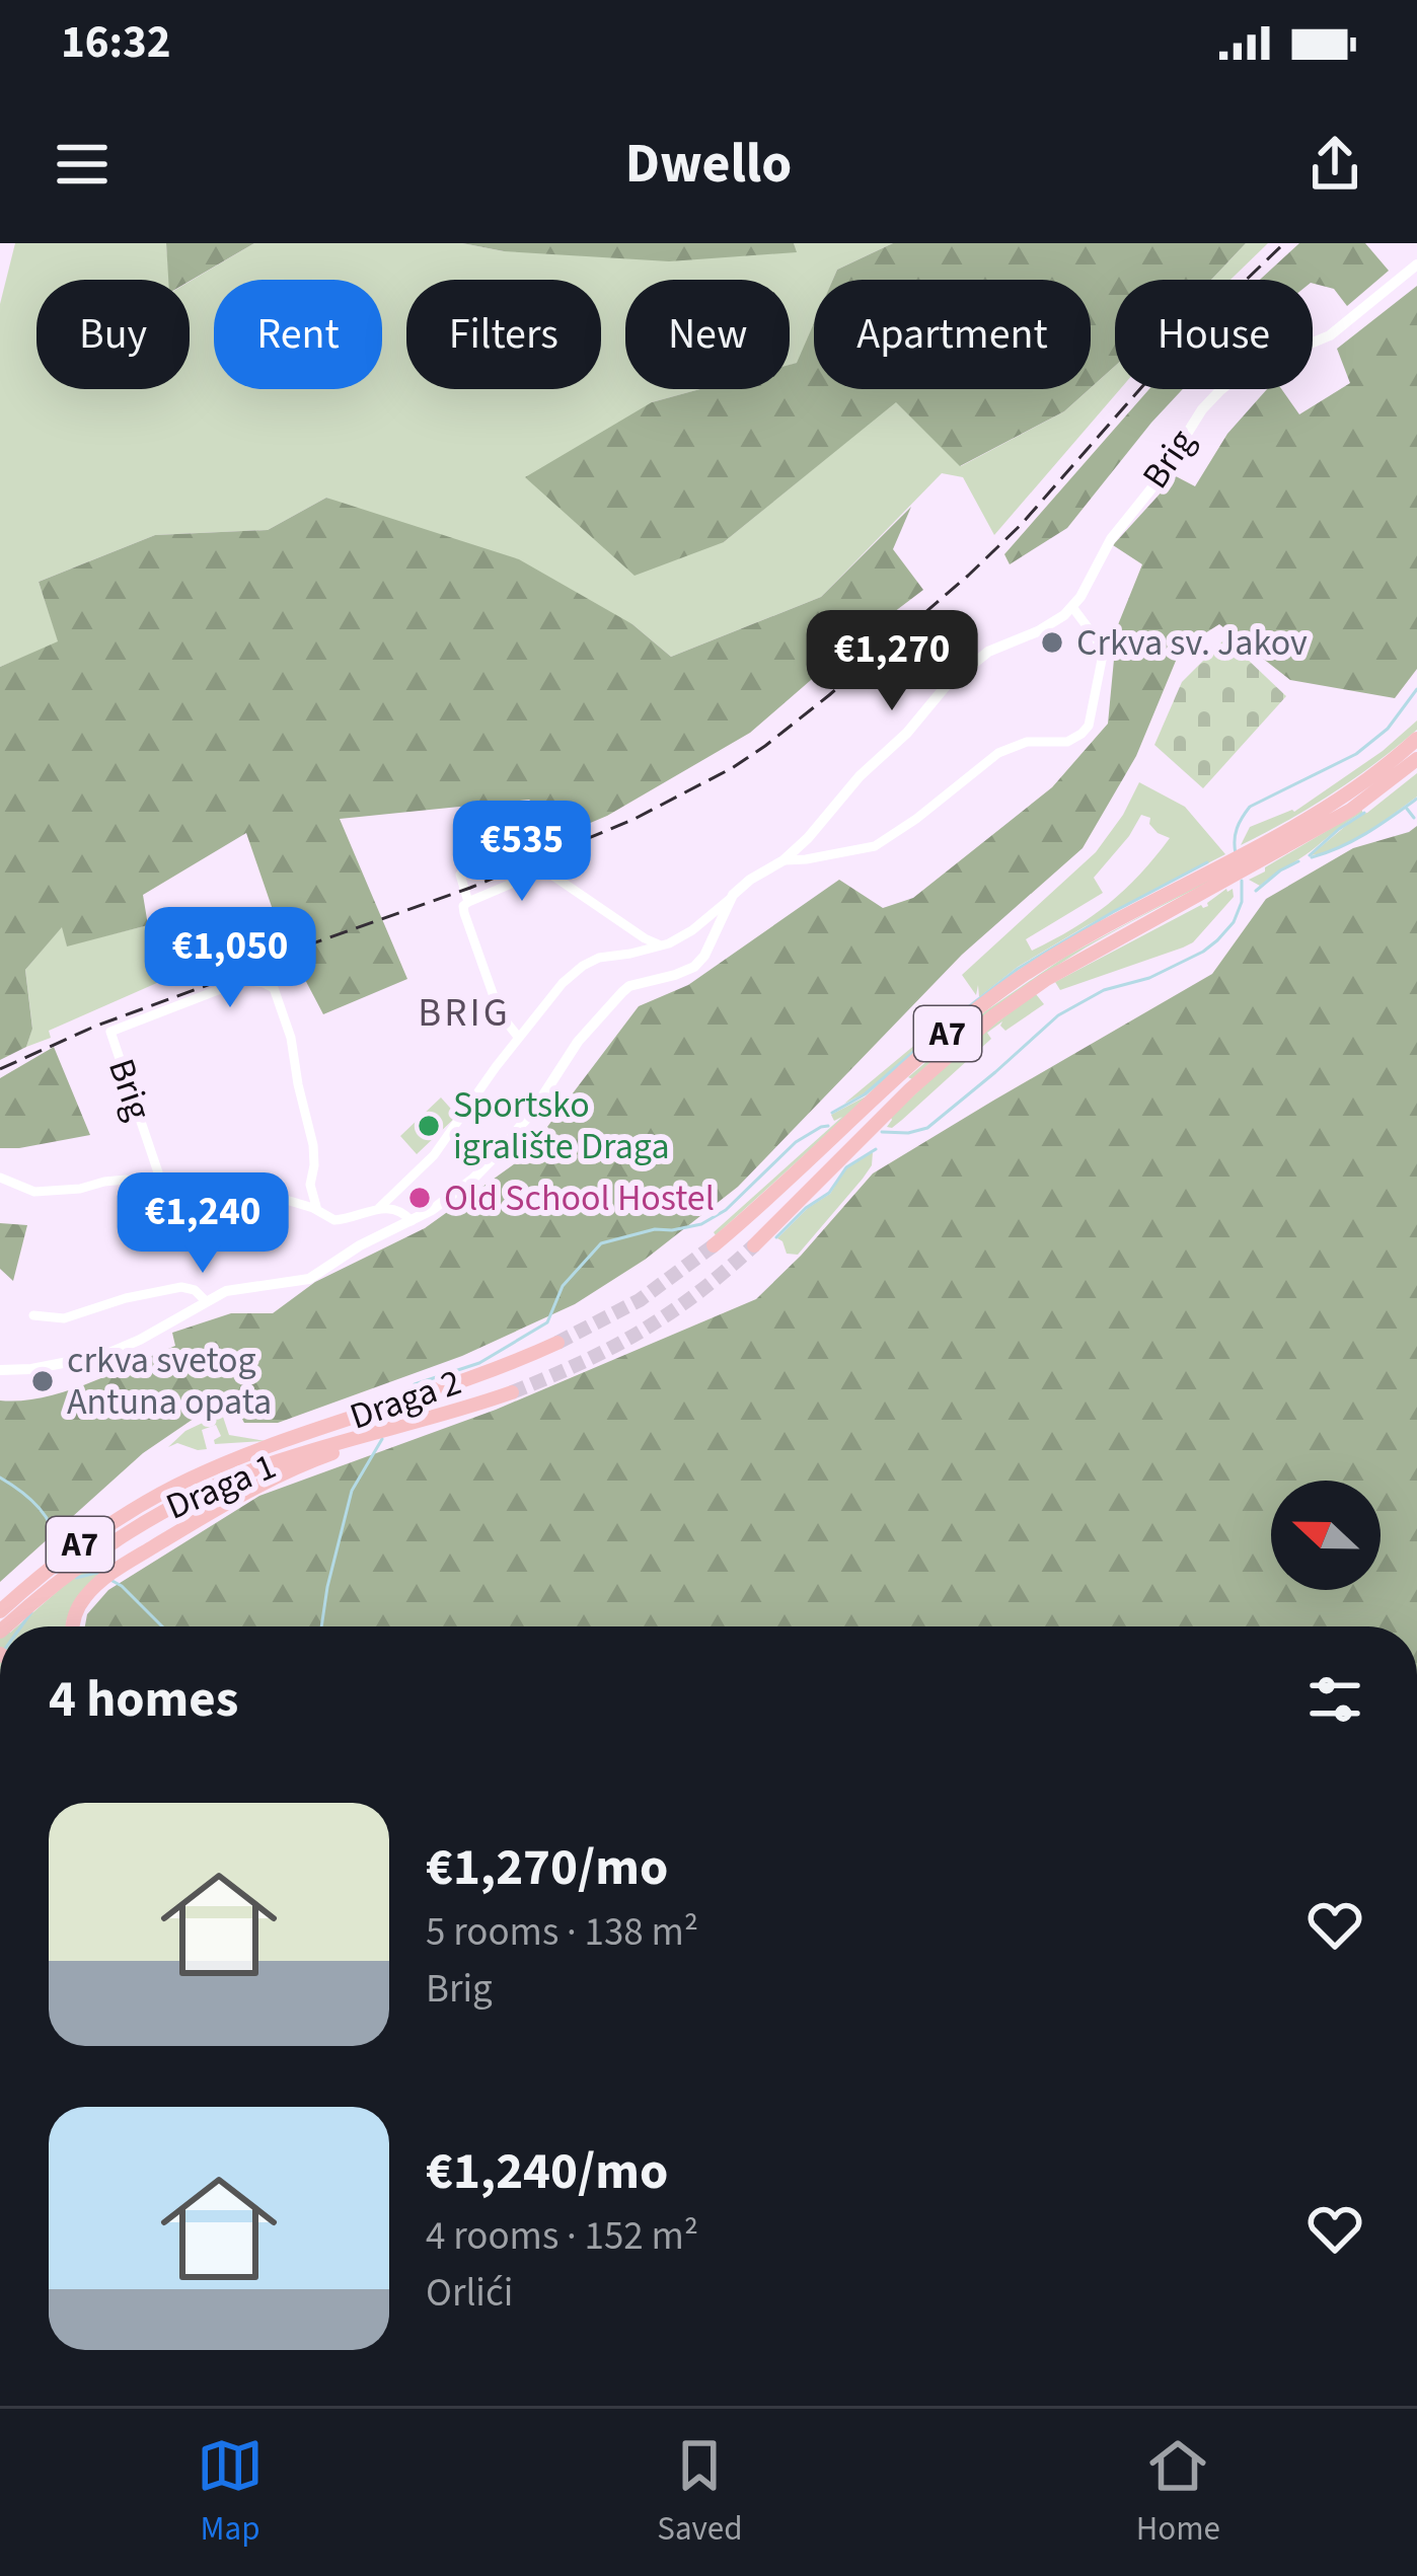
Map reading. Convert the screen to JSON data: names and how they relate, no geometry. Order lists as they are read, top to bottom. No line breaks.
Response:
{"streets":{"highway":["A7","Draga 2","Draga 1"],"street":["Brig"]},"crossings":[["A7","Draga 1"],["Draga 2","Draga 1"]],"districts":["BRIG"],"places":["Crkva sv. Jakov","Sportsko igralište Draga","Old School Hostel","crkva svetog Antuna opata"],"north":"left","page":{"status":"16:32","header":"Dwello","chip":["Buy","Rent","Filters","New","Apartment","House"],"price":["€1,270","€535","€1,050","€1,240"],"heading":"4 homes","list":[{"name":"€1,270/mo","note":"5 rooms · 138 m² · Brig"},{"name":"€1,240/mo","note":"4 rooms · 152 m² · Orlići"}],"tabs":["Map","Saved","Home"]}}
